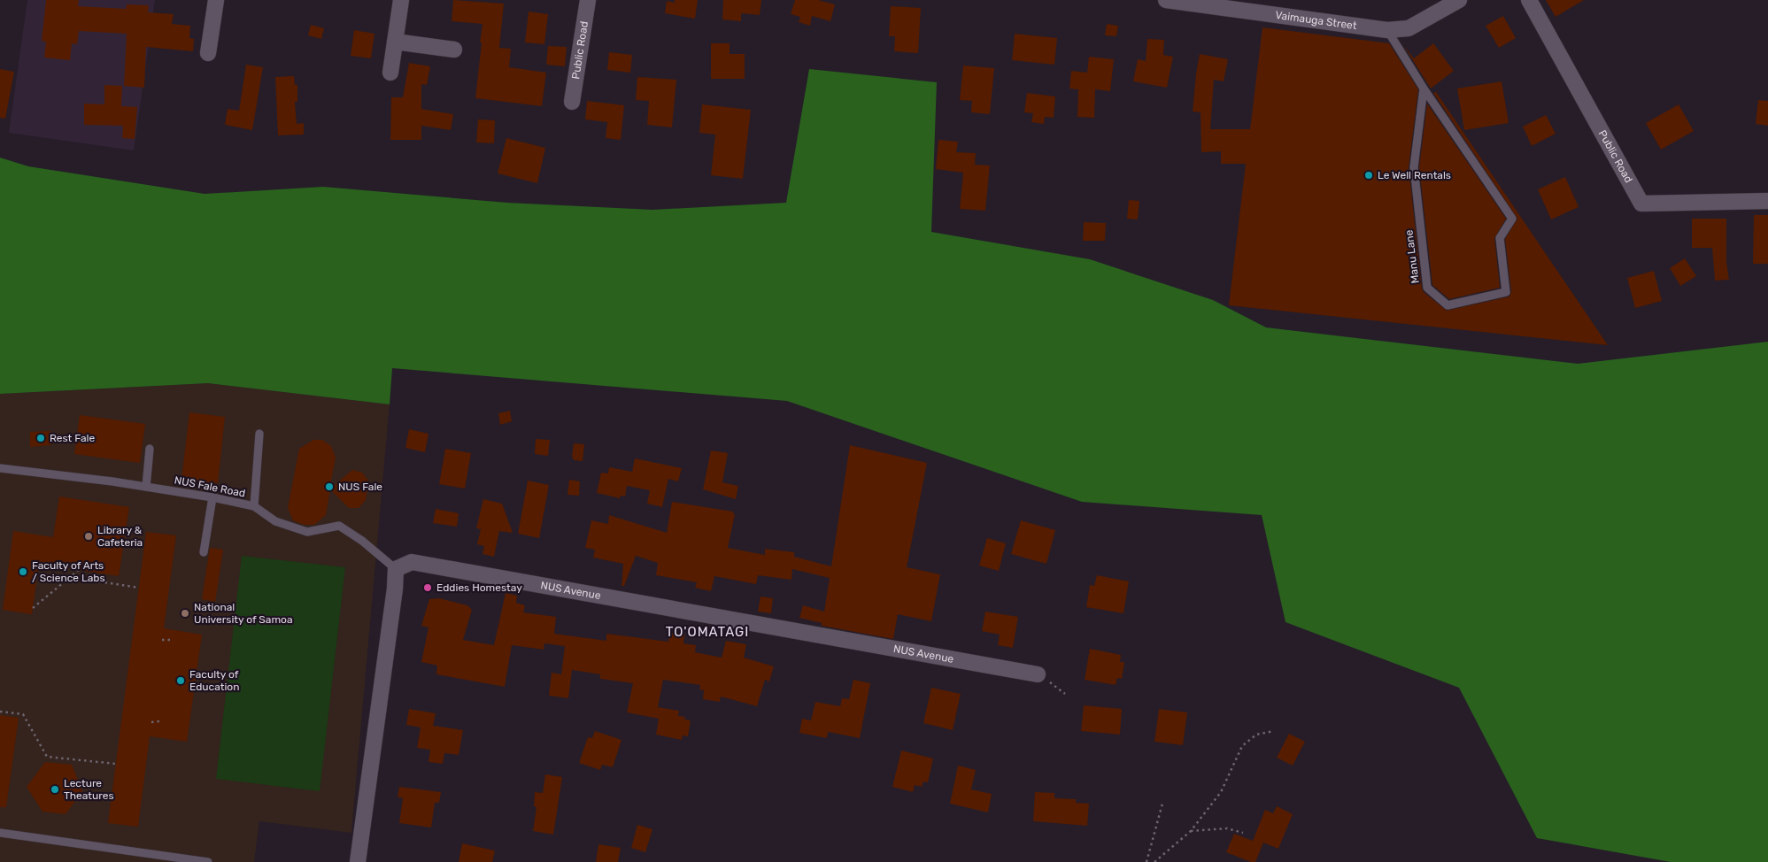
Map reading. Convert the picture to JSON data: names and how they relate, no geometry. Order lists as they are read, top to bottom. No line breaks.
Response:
{"streets":{"street":["Vaimauga Street","Public Road","NUS Avenue"],"lane":["Manu Lane","NUS Fale Road"]},"crossings":[["Vaimauga Street","Manu Lane"],["NUS Fale Road","NUS Avenue"]],"districts":["TO'OMATAGI"],"places":["Le Well Rentals","Rest Fale","NUS Fale","Library & Cafeteria","Faculty of Arts / Science Labs","Eddies Homestay","National University of Samoa","Faculty of Education","Lecture Theatures"]}
